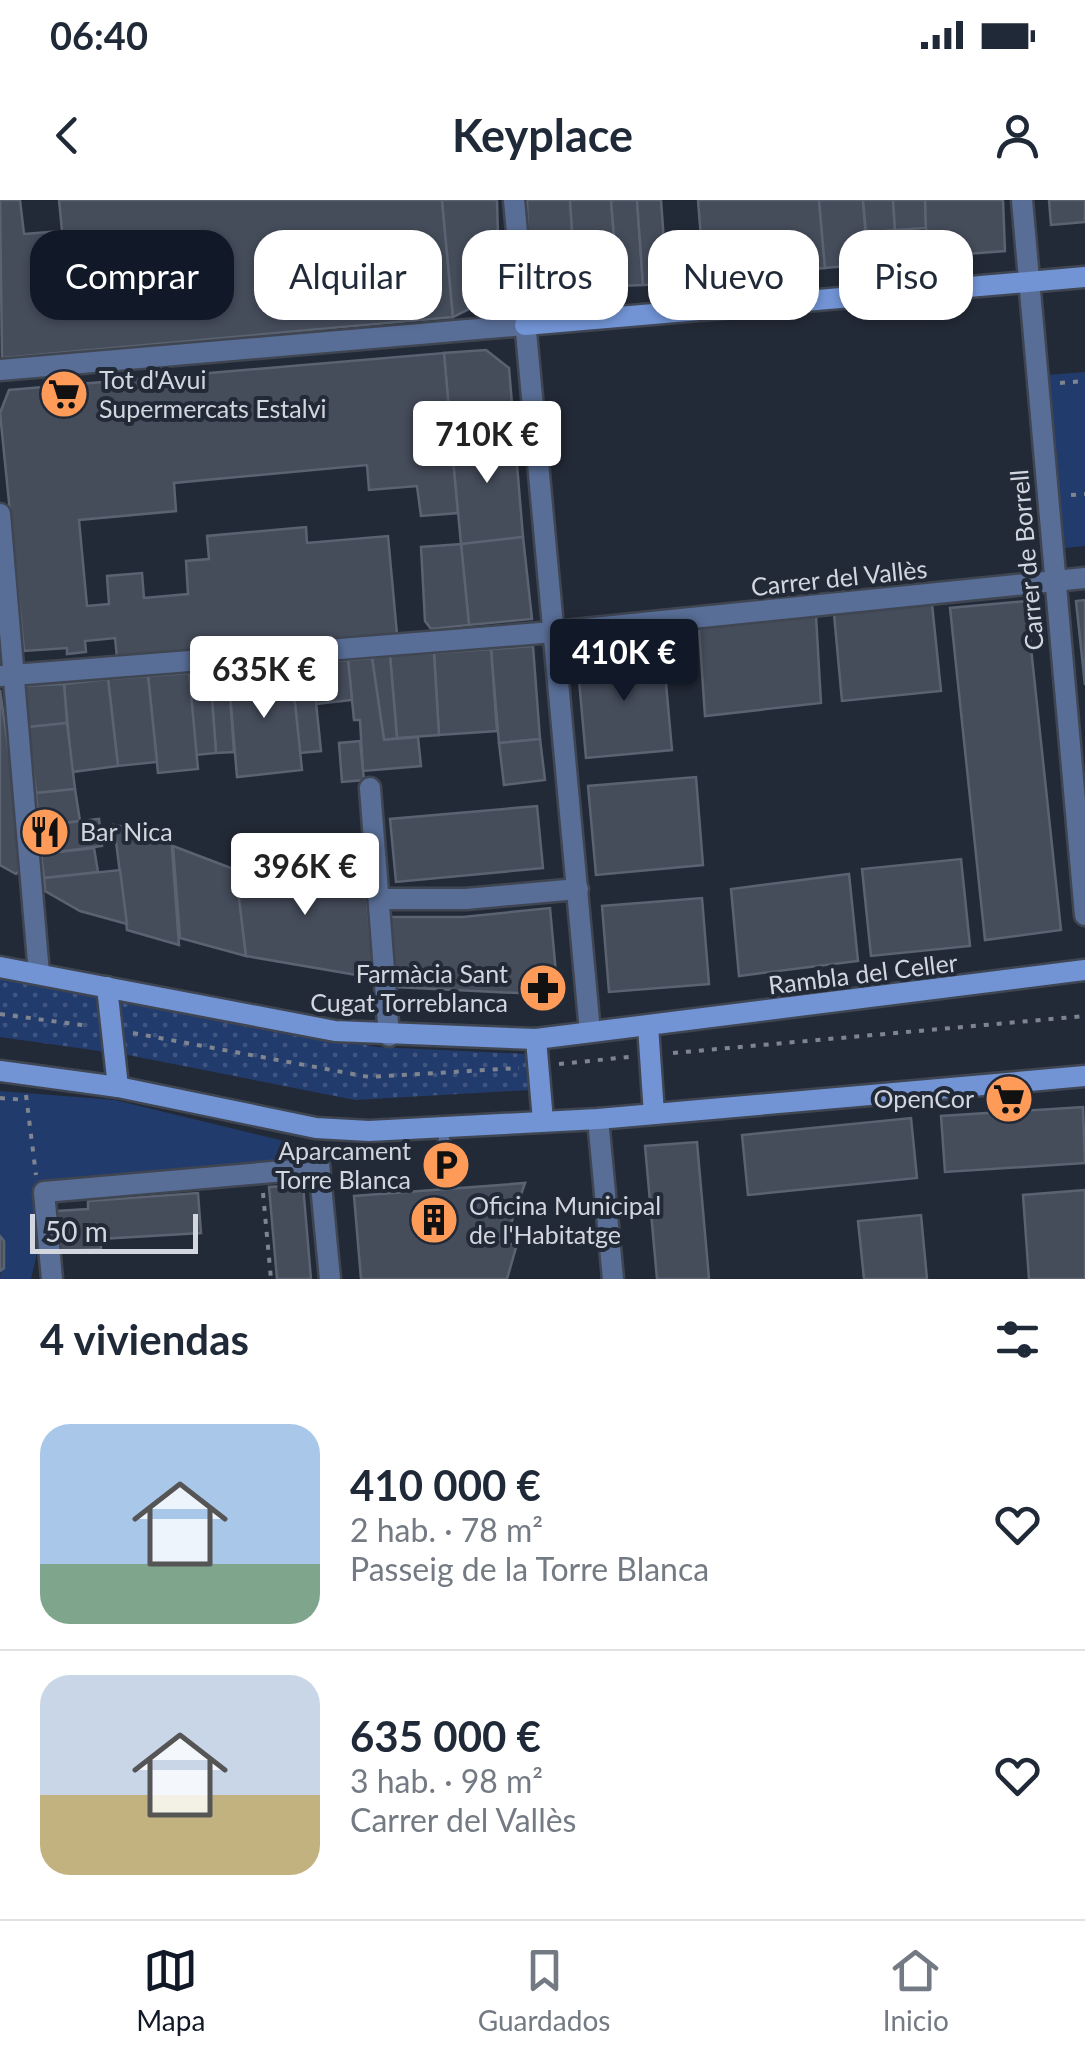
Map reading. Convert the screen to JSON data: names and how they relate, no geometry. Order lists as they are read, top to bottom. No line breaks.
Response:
{"streets":{"street":["Carrer de Borrell","Carrer del Vallès","Rambla del Celler"]},"crossings":[["Carrer de Borrell","Carrer del Vallès"]],"places":{"supermarket":["Tot d'Avui Supermercats Estalvi","OpenCor"],"restaurant":["Bar Nica"],"pharmacy":["Farmàcia Sant Cugat Torreblanca"],"parking":["Aparcament Torre Blanca"],"building":["Oficina Municipal de l'Habitatge"]},"scale_bar":"50 m","page":{"status":"06:40","header":"Keyplace","chip":["Comprar","Alquilar","Filtros","Nuevo","Piso"],"price":["710K €","410K €","635K €","396K €"],"scale":"50 m","heading":"4 viviendas","list":[{"name":"410 000 €","note":"2 hab. · 78 m² · Passeig de la Torre Blanca"},{"name":"635 000 €","note":"3 hab. · 98 m² · Carrer del Vallès"}],"tabs":["Mapa","Guardados","Inicio"]}}
